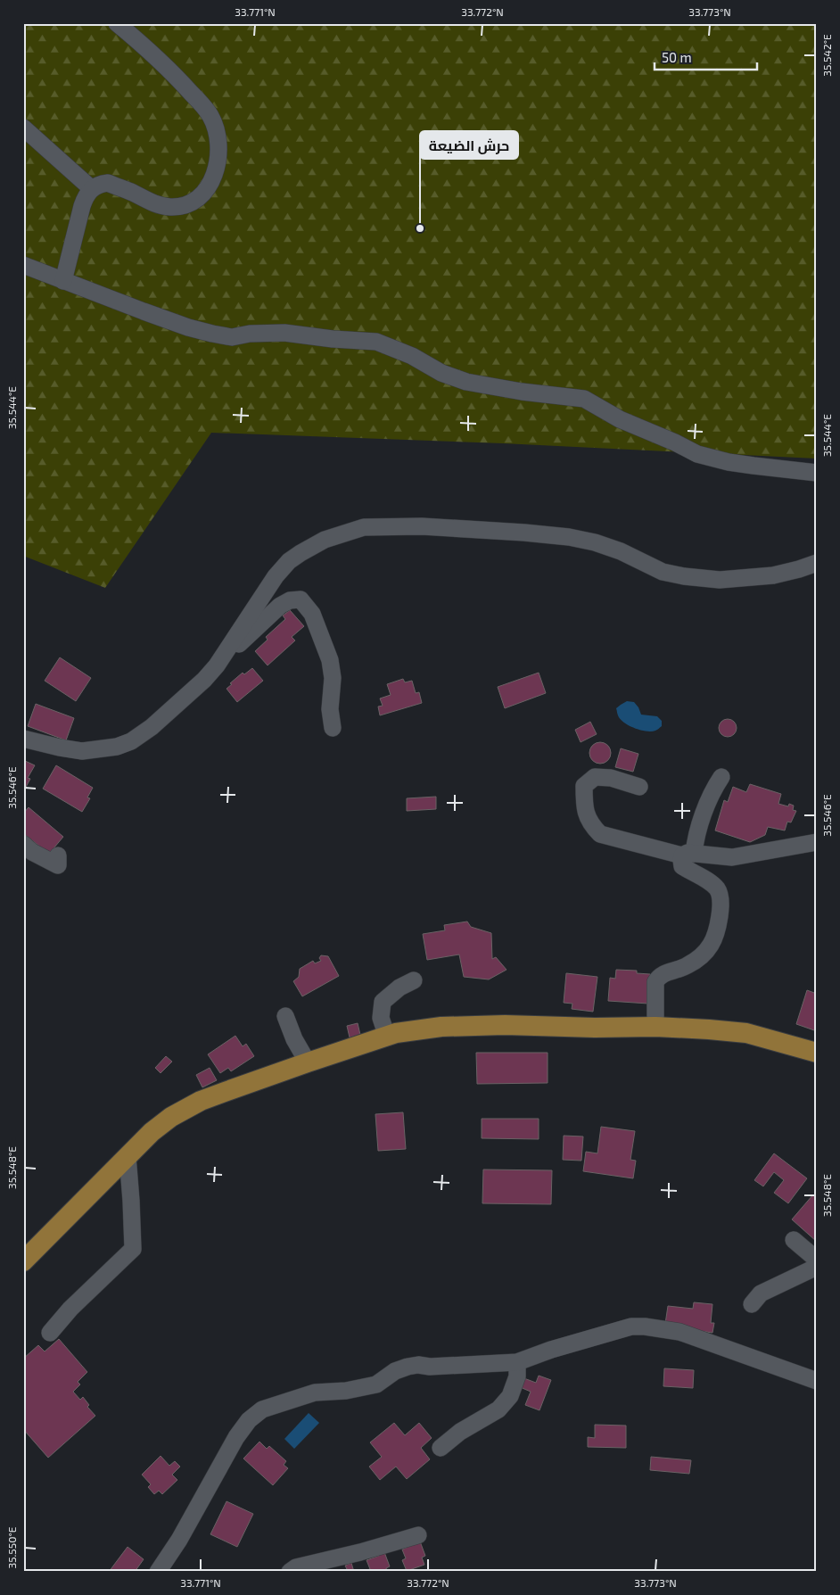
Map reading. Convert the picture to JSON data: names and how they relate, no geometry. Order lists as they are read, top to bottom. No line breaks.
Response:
{"places":["حرش الضيعة"],"scale_bar":"50 m","coordinates":["33.771°N","33.772°N","33.773°N","35.542°E","35.544°E","35.546°E","35.548°E","35.550°E"]}
